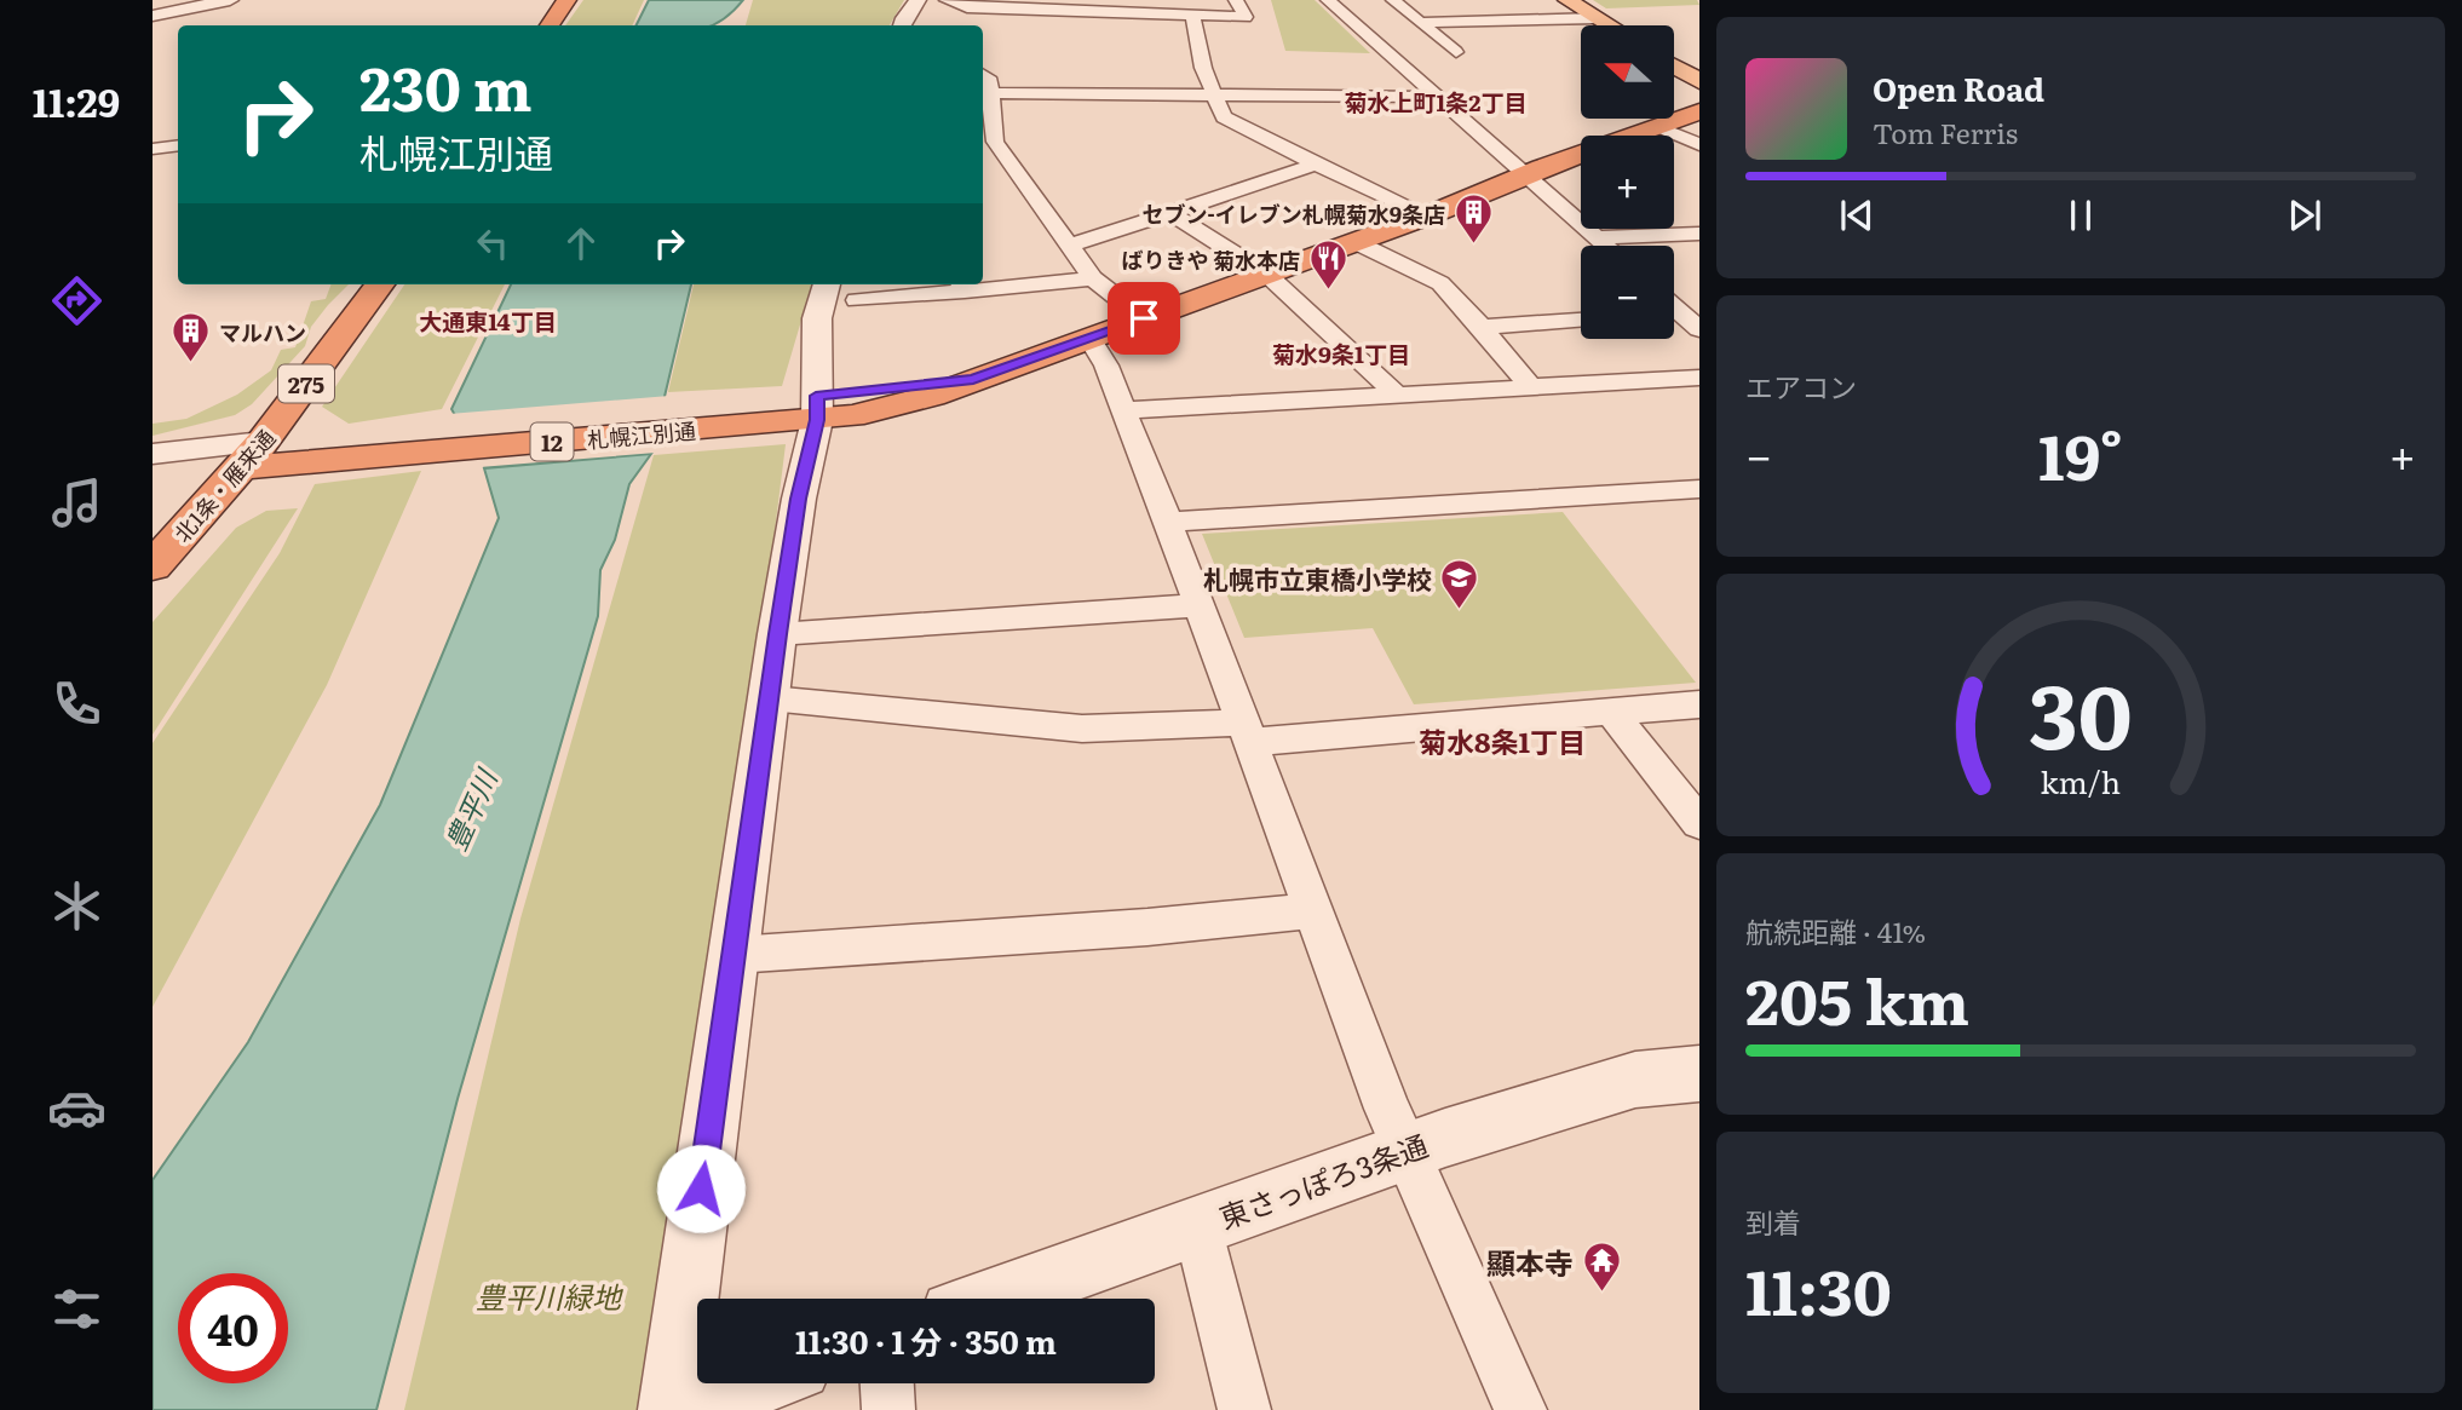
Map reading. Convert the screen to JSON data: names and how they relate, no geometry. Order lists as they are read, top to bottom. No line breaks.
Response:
{"streets":{"highway":["275","札幌江別通","12","北1条・雁来通"],"street":["東さっぽろ3条通"]},"crossings":[["札幌江別通","北1条・雁来通"]],"districts":["菊水上町1条2丁目","大通東14丁目","菊水9条1丁目","菊水8条1丁目"],"water":["豊平川"],"parks":["豊平川緑地"],"places":{"building":["セブン-イレブン札幌菊水9条店","マルハン"],"restaurant":["ばりきや 菊水本店"],"school or university":["札幌市立東橋小学校"],"temple":["顯本寺"]},"north":"left","page":{"tabs":"11:29","map_buttons":["+","−"],"turn":["230 m","札幌江別通"],"song":["Open Road","Tom Ferris"],"tile":["エアコン",["航続距離 · 41%","205 km"],["到着","11:30"]],"heat":["−","19°","+"],"limit":"40","trip":"11:30 · 1 分 · 350 m","gauge":["30","km/h"]}}
